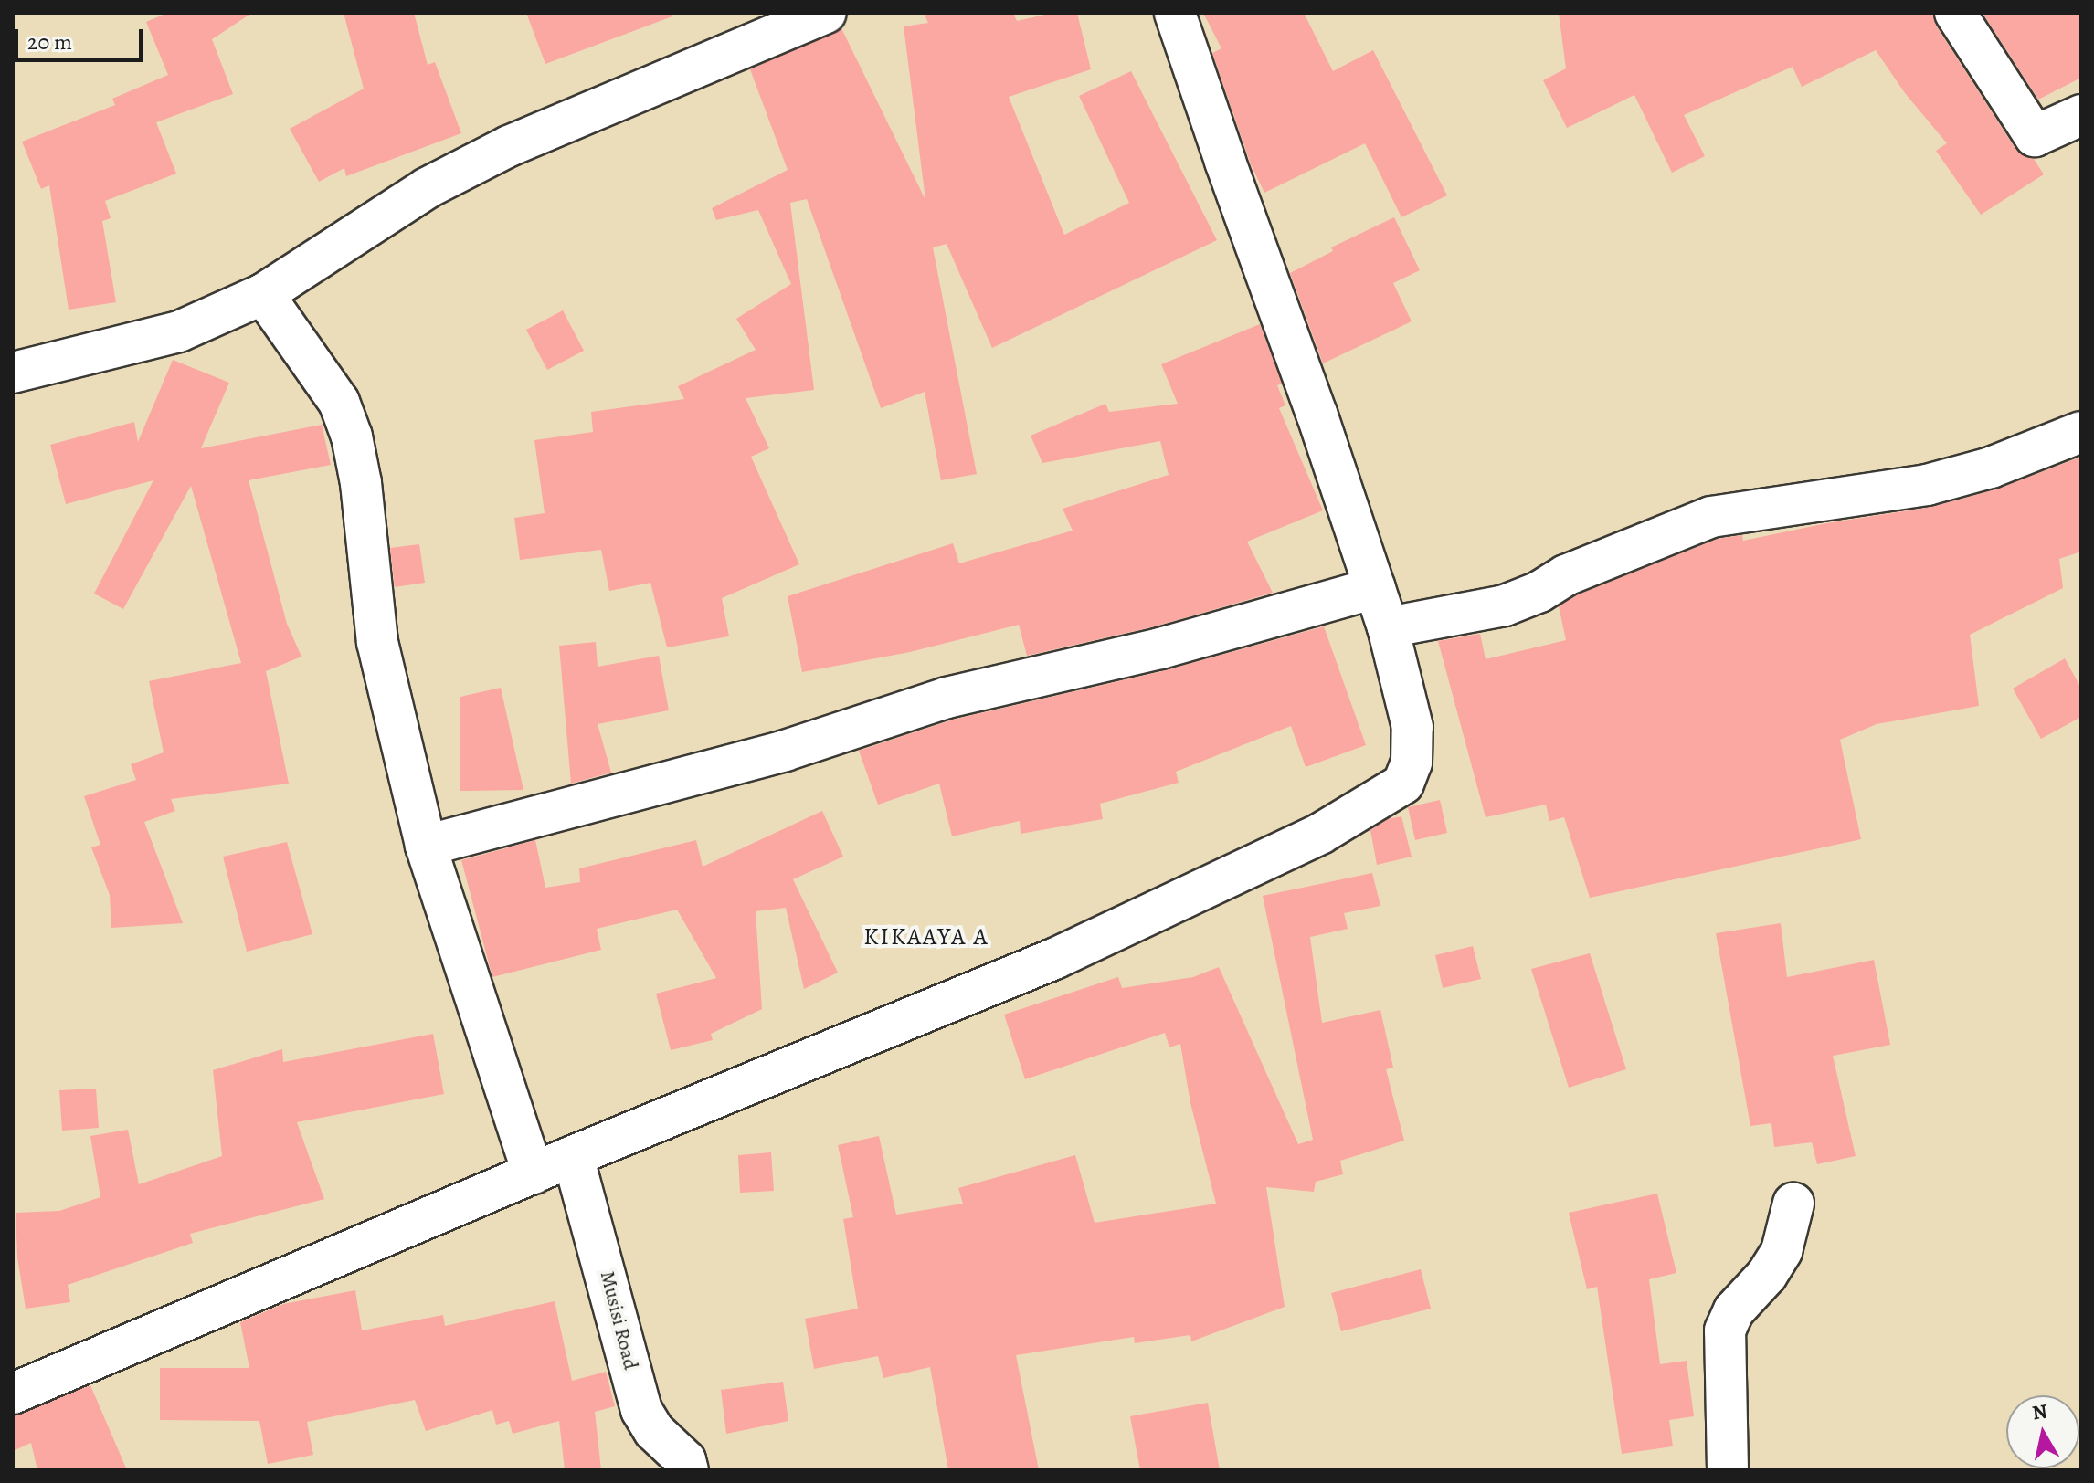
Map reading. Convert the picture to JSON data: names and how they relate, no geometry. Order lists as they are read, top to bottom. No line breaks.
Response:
{"streets":{"street":["Musisi Road"]},"districts":["KIKAAYA A"],"scale_bar":"20 m","north":"top"}
